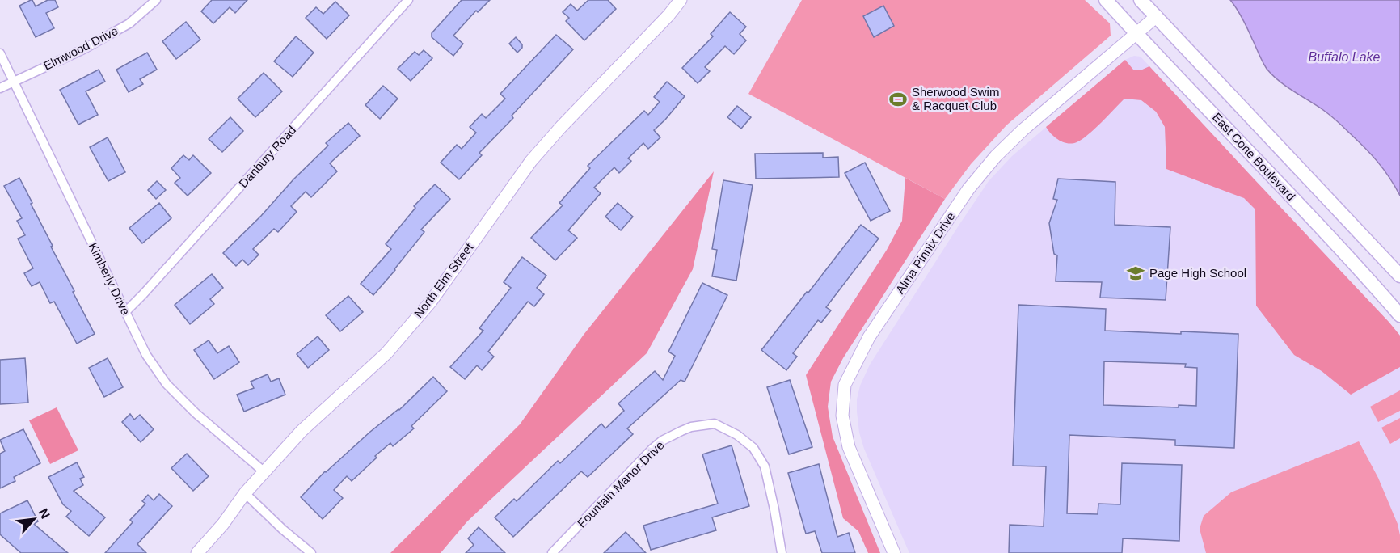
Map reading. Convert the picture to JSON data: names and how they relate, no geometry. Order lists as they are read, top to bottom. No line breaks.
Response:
{"streets":{"main road":["East Cone Boulevard","Alma Pinnix Drive","North Elm Street"],"street":["Elmwood Drive","Danbury Road","Kimberly Drive","Fountain Manor Drive"]},"crossings":[["Elmwood Drive","Kimberly Drive"],["Danbury Road","Kimberly Drive"],["East Cone Boulevard","Alma Pinnix Drive"],["Kimberly Drive","North Elm Street"]],"water":["Buffalo Lake"],"places":{"sports":["Sherwood Swim & Racquet Club"],"school or university":["Page High School"]},"north":"top right"}
